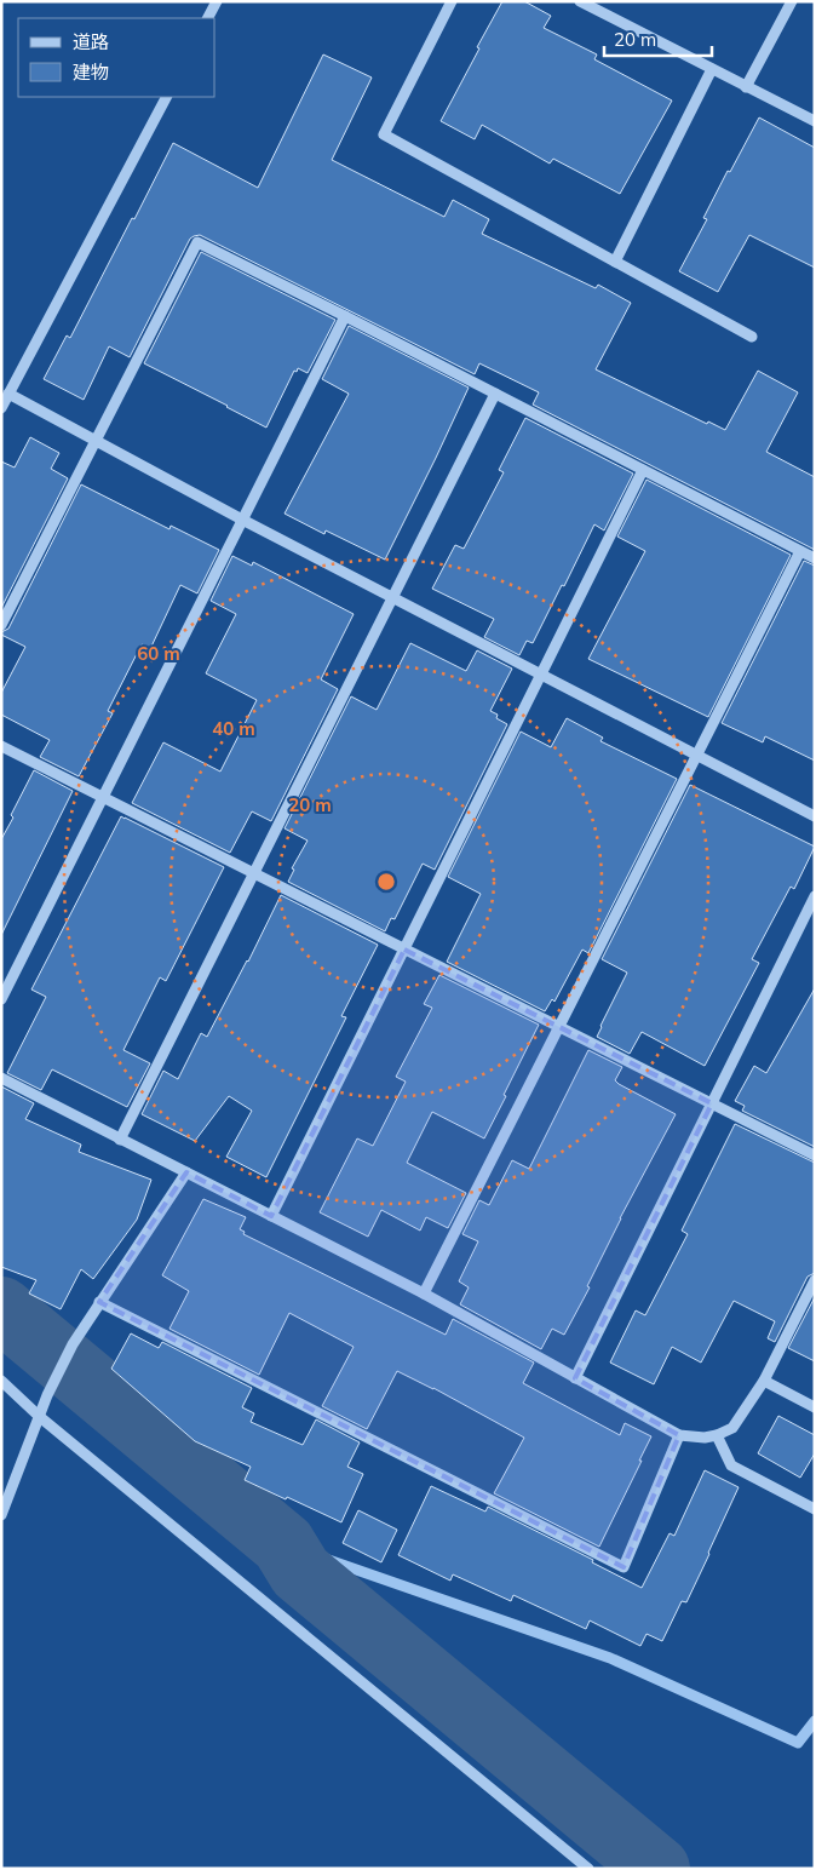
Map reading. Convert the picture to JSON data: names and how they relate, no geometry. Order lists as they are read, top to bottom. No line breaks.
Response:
{"legend":["道路","建物"],"scale_bar":"20 m","rings":["60 m","40 m","20 m"]}
